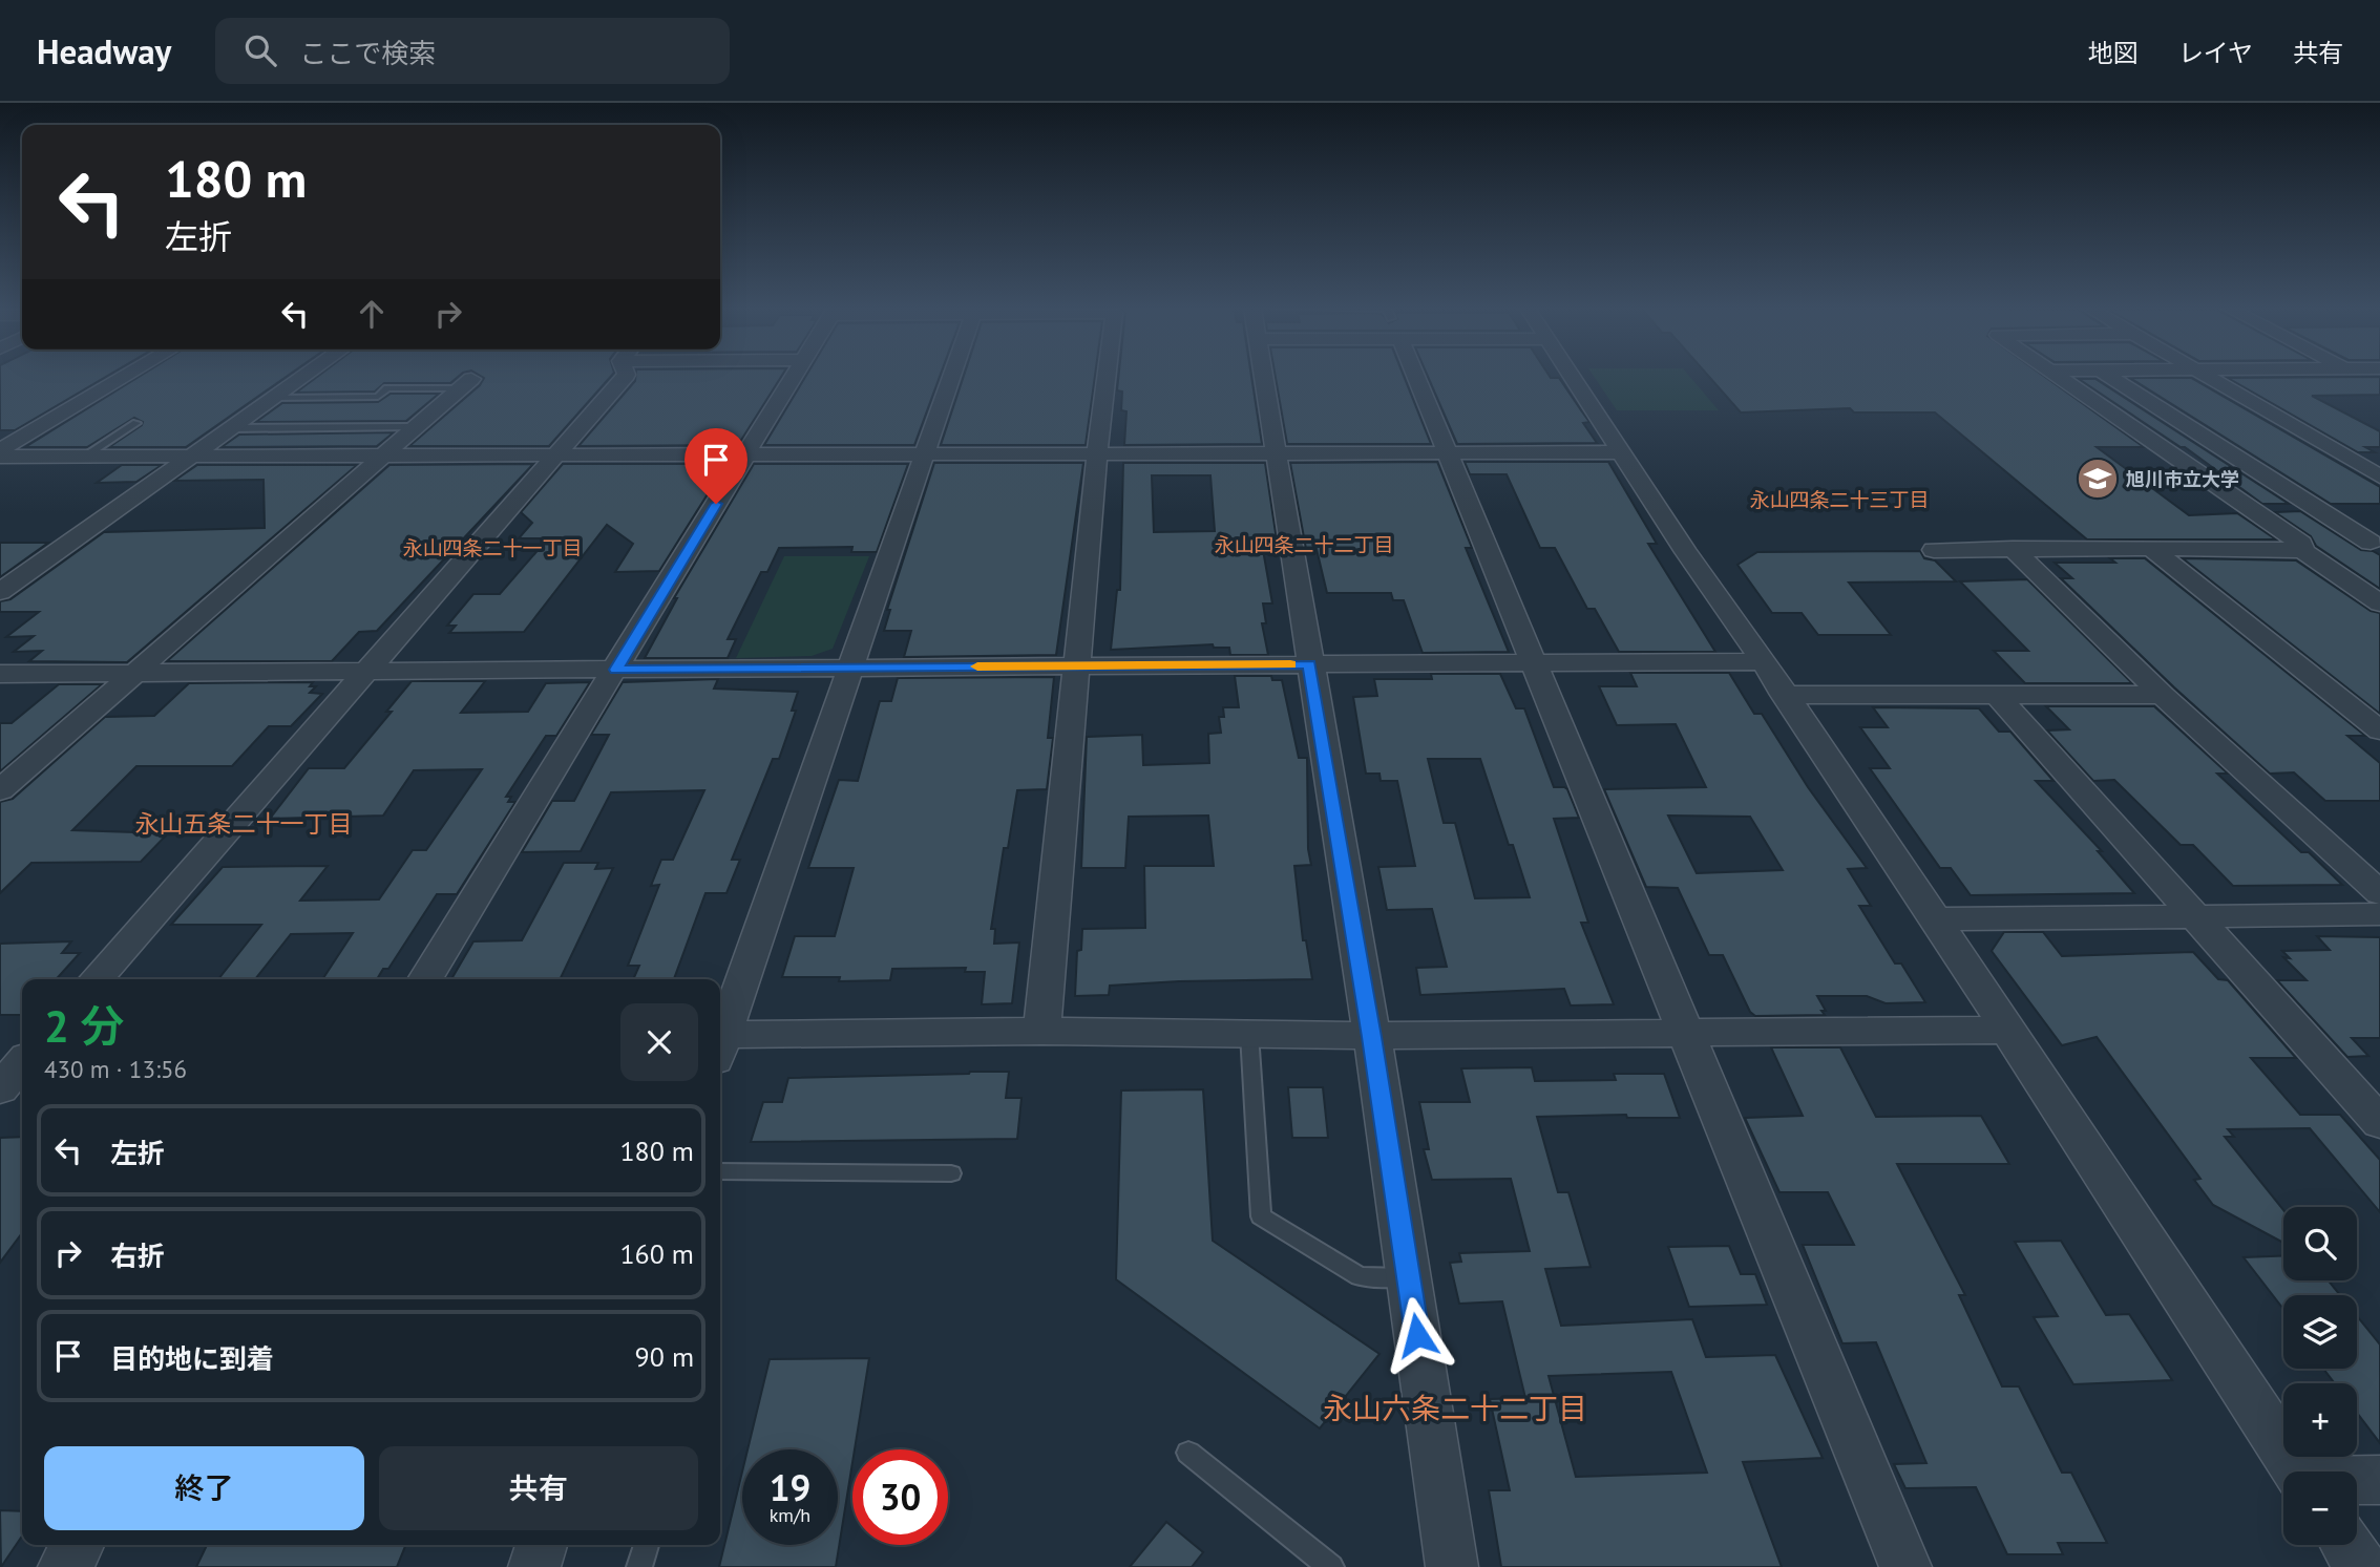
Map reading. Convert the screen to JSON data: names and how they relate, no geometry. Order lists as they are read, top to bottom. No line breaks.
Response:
{"districts":["永山四条二十三丁目","永山四条二十二丁目","永山四条二十一丁目","永山五条二十一丁目","永山六条二十二丁目"],"places":{"school or university":["旭川市立大学"]},"page":{"header":"Headway","search":"ここで検索","nav":["地図","レイヤ","共有"],"turn":["180 m","左折"],"heading":["2 分","430 m · 13:56"],"list":[{"name":"左折","value":"180 m"},{"name":"右折","value":"160 m"},{"name":"目的地に到着","value":"90 m"}],"map_buttons":["+","−"],"buttons":["終了","共有"],"speed":"19 km/h","limit":"30"}}
